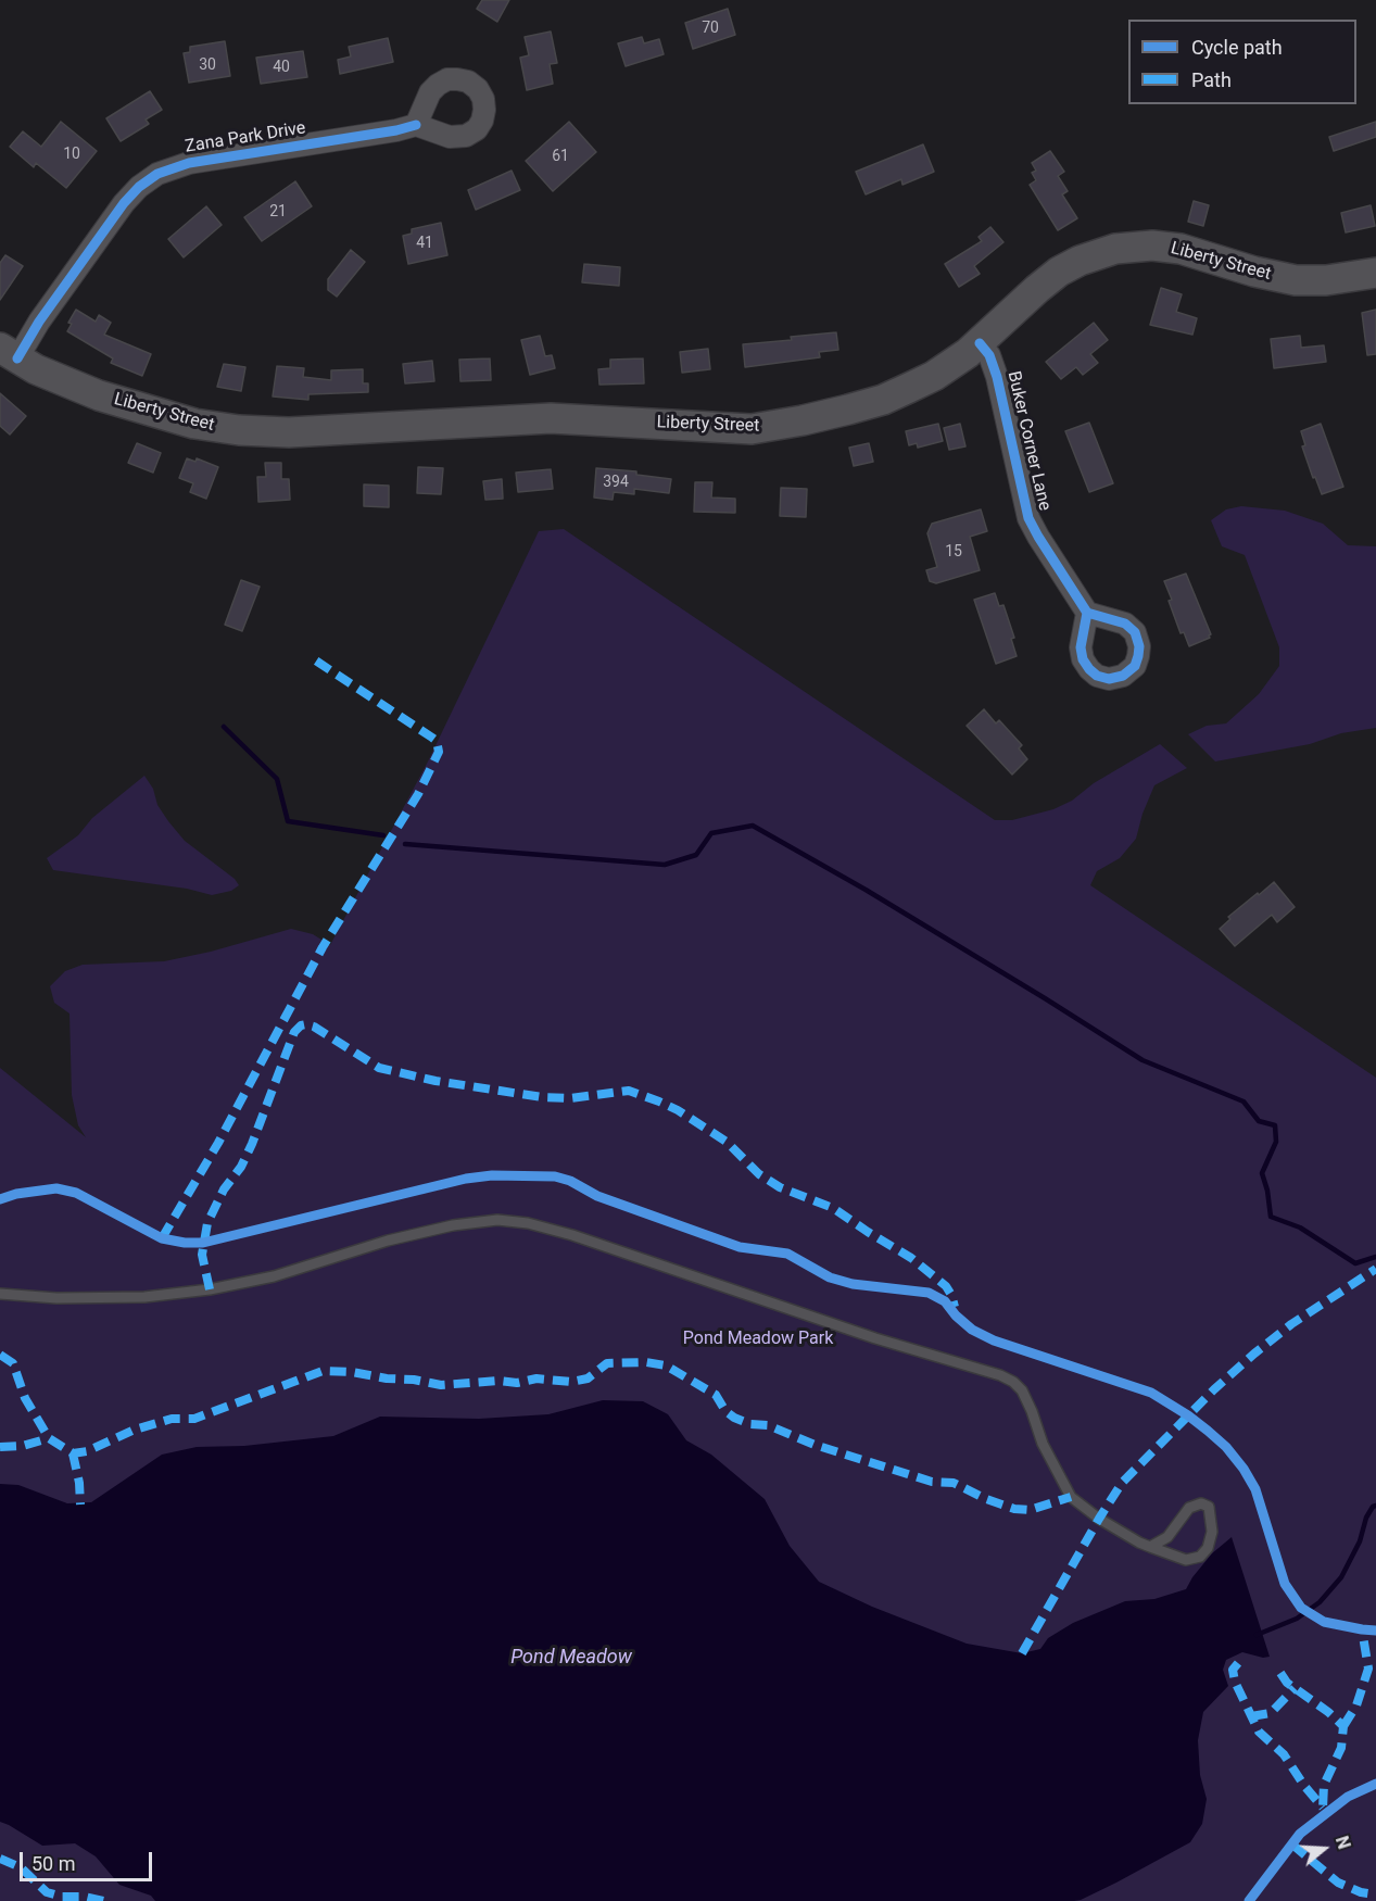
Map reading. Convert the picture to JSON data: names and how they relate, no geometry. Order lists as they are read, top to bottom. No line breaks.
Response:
{"streets":{"main road":["Liberty Street"],"street":["Zana Park Drive","Buker Corner Lane"]},"crossings":[["Zana Park Drive","Liberty Street"],["Liberty Street","Buker Corner Lane"]],"water":["Pond Meadow"],"parks":["Pond Meadow Park"],"house_numbers":["70","30","40","10","61","21","41","394","15"],"legend":["Cycle path","Path"],"scale_bar":"50 m","north":"right"}
